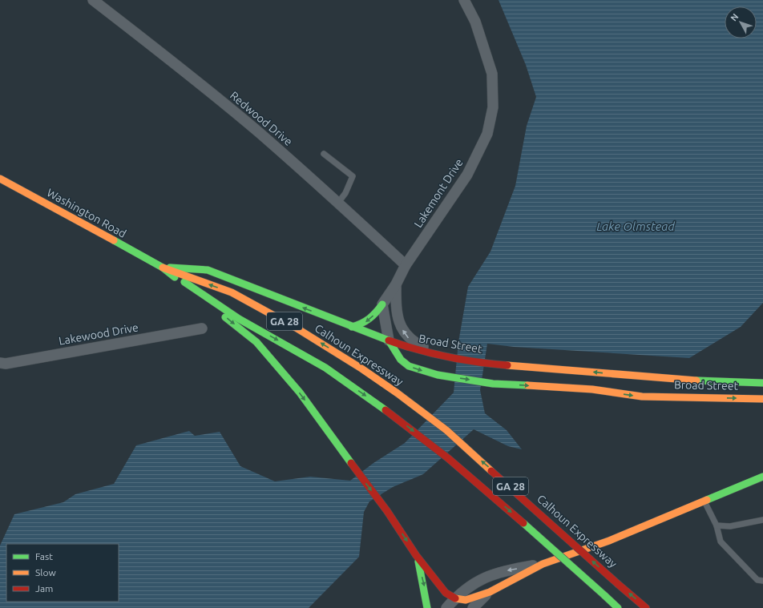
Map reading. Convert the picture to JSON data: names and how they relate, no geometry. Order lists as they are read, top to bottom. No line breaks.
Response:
{"streets":{"main road":["Washington Road","GA 28","Broad Street","Calhoun Expressway"],"street":["Redwood Drive","Lakemont Drive","Lakewood Drive"]},"crossings":[["Redwood Drive","Lakemont Drive"],["Lakemont Drive","Broad Street"],["Washington Road","GA 28"],["Washington Road","Calhoun Expressway"],["GA 28","Calhoun Expressway"]],"water":["Lake Olmstead"],"legend":["Fast","Slow","Jam"],"north":"top left"}
